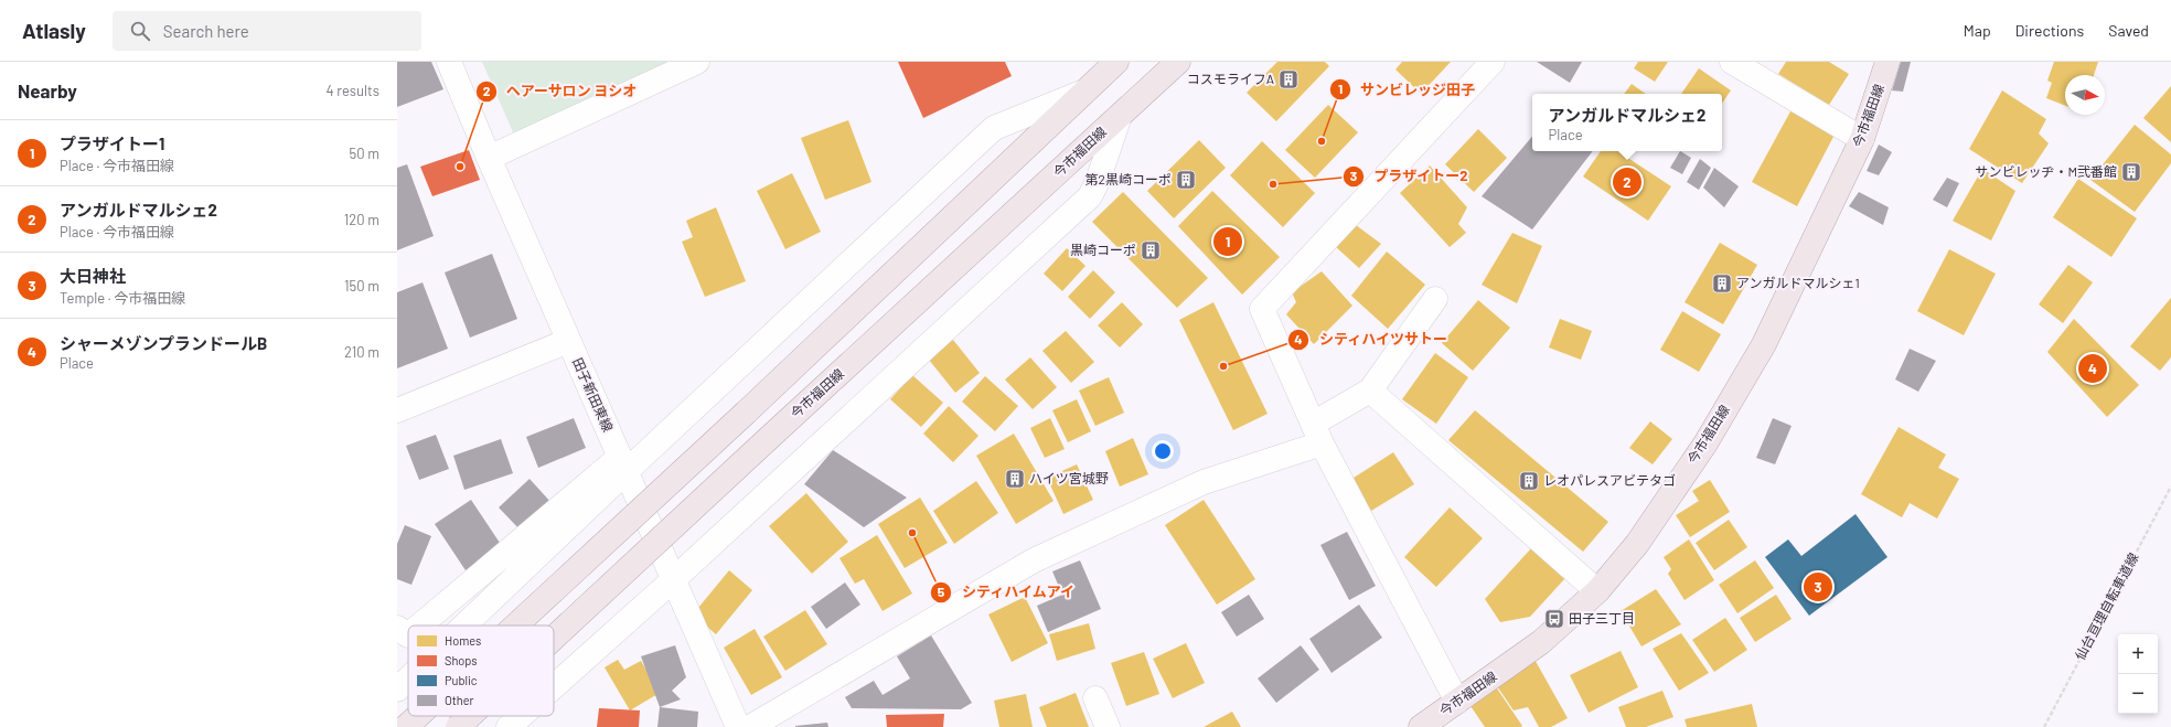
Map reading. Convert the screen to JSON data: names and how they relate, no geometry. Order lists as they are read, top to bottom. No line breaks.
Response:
{"streets":{"main road":["今市福田線"],"street":["田子新田東線"],"path":["仙台亘理自転車道線"]},"places":{"building":["コスモライフA","サンビレッヂ・M弐番館","第2黒崎コーポ","黒崎コーポ","アンガルドマルシェ1","ハイツ宮城野","レオパレスアビテタゴ"],"other":["サンビレッジ田子","ヘアーサロン ヨシオ","プラザイトー2","シティハイツサトー","シティハイムアイ"],"bus stop":["田子三丁目"]},"legend":["Homes","Shops","Public","Other"],"north":"right","page":{"header":"Atlasly","search":"Search here","nav":["Map","Directions","Saved"],"heading":["Nearby","4 results"],"popup":["アンガルドマルシェ2","Place"],"list":[{"mark":"1","name":"プラザイトー1","note":"Place · 今市福田線","value":"50 m"},{"mark":"2","name":"アンガルドマルシェ2","note":"Place · 今市福田線","value":"120 m"},{"mark":"3","name":"大日神社","note":"Temple · 今市福田線","value":"150 m"},{"mark":"4","name":"シャーメゾンプランドールB","note":"Place","value":"210 m"}],"pins":["2","1","4","3"],"map_buttons":["+","−"]}}
